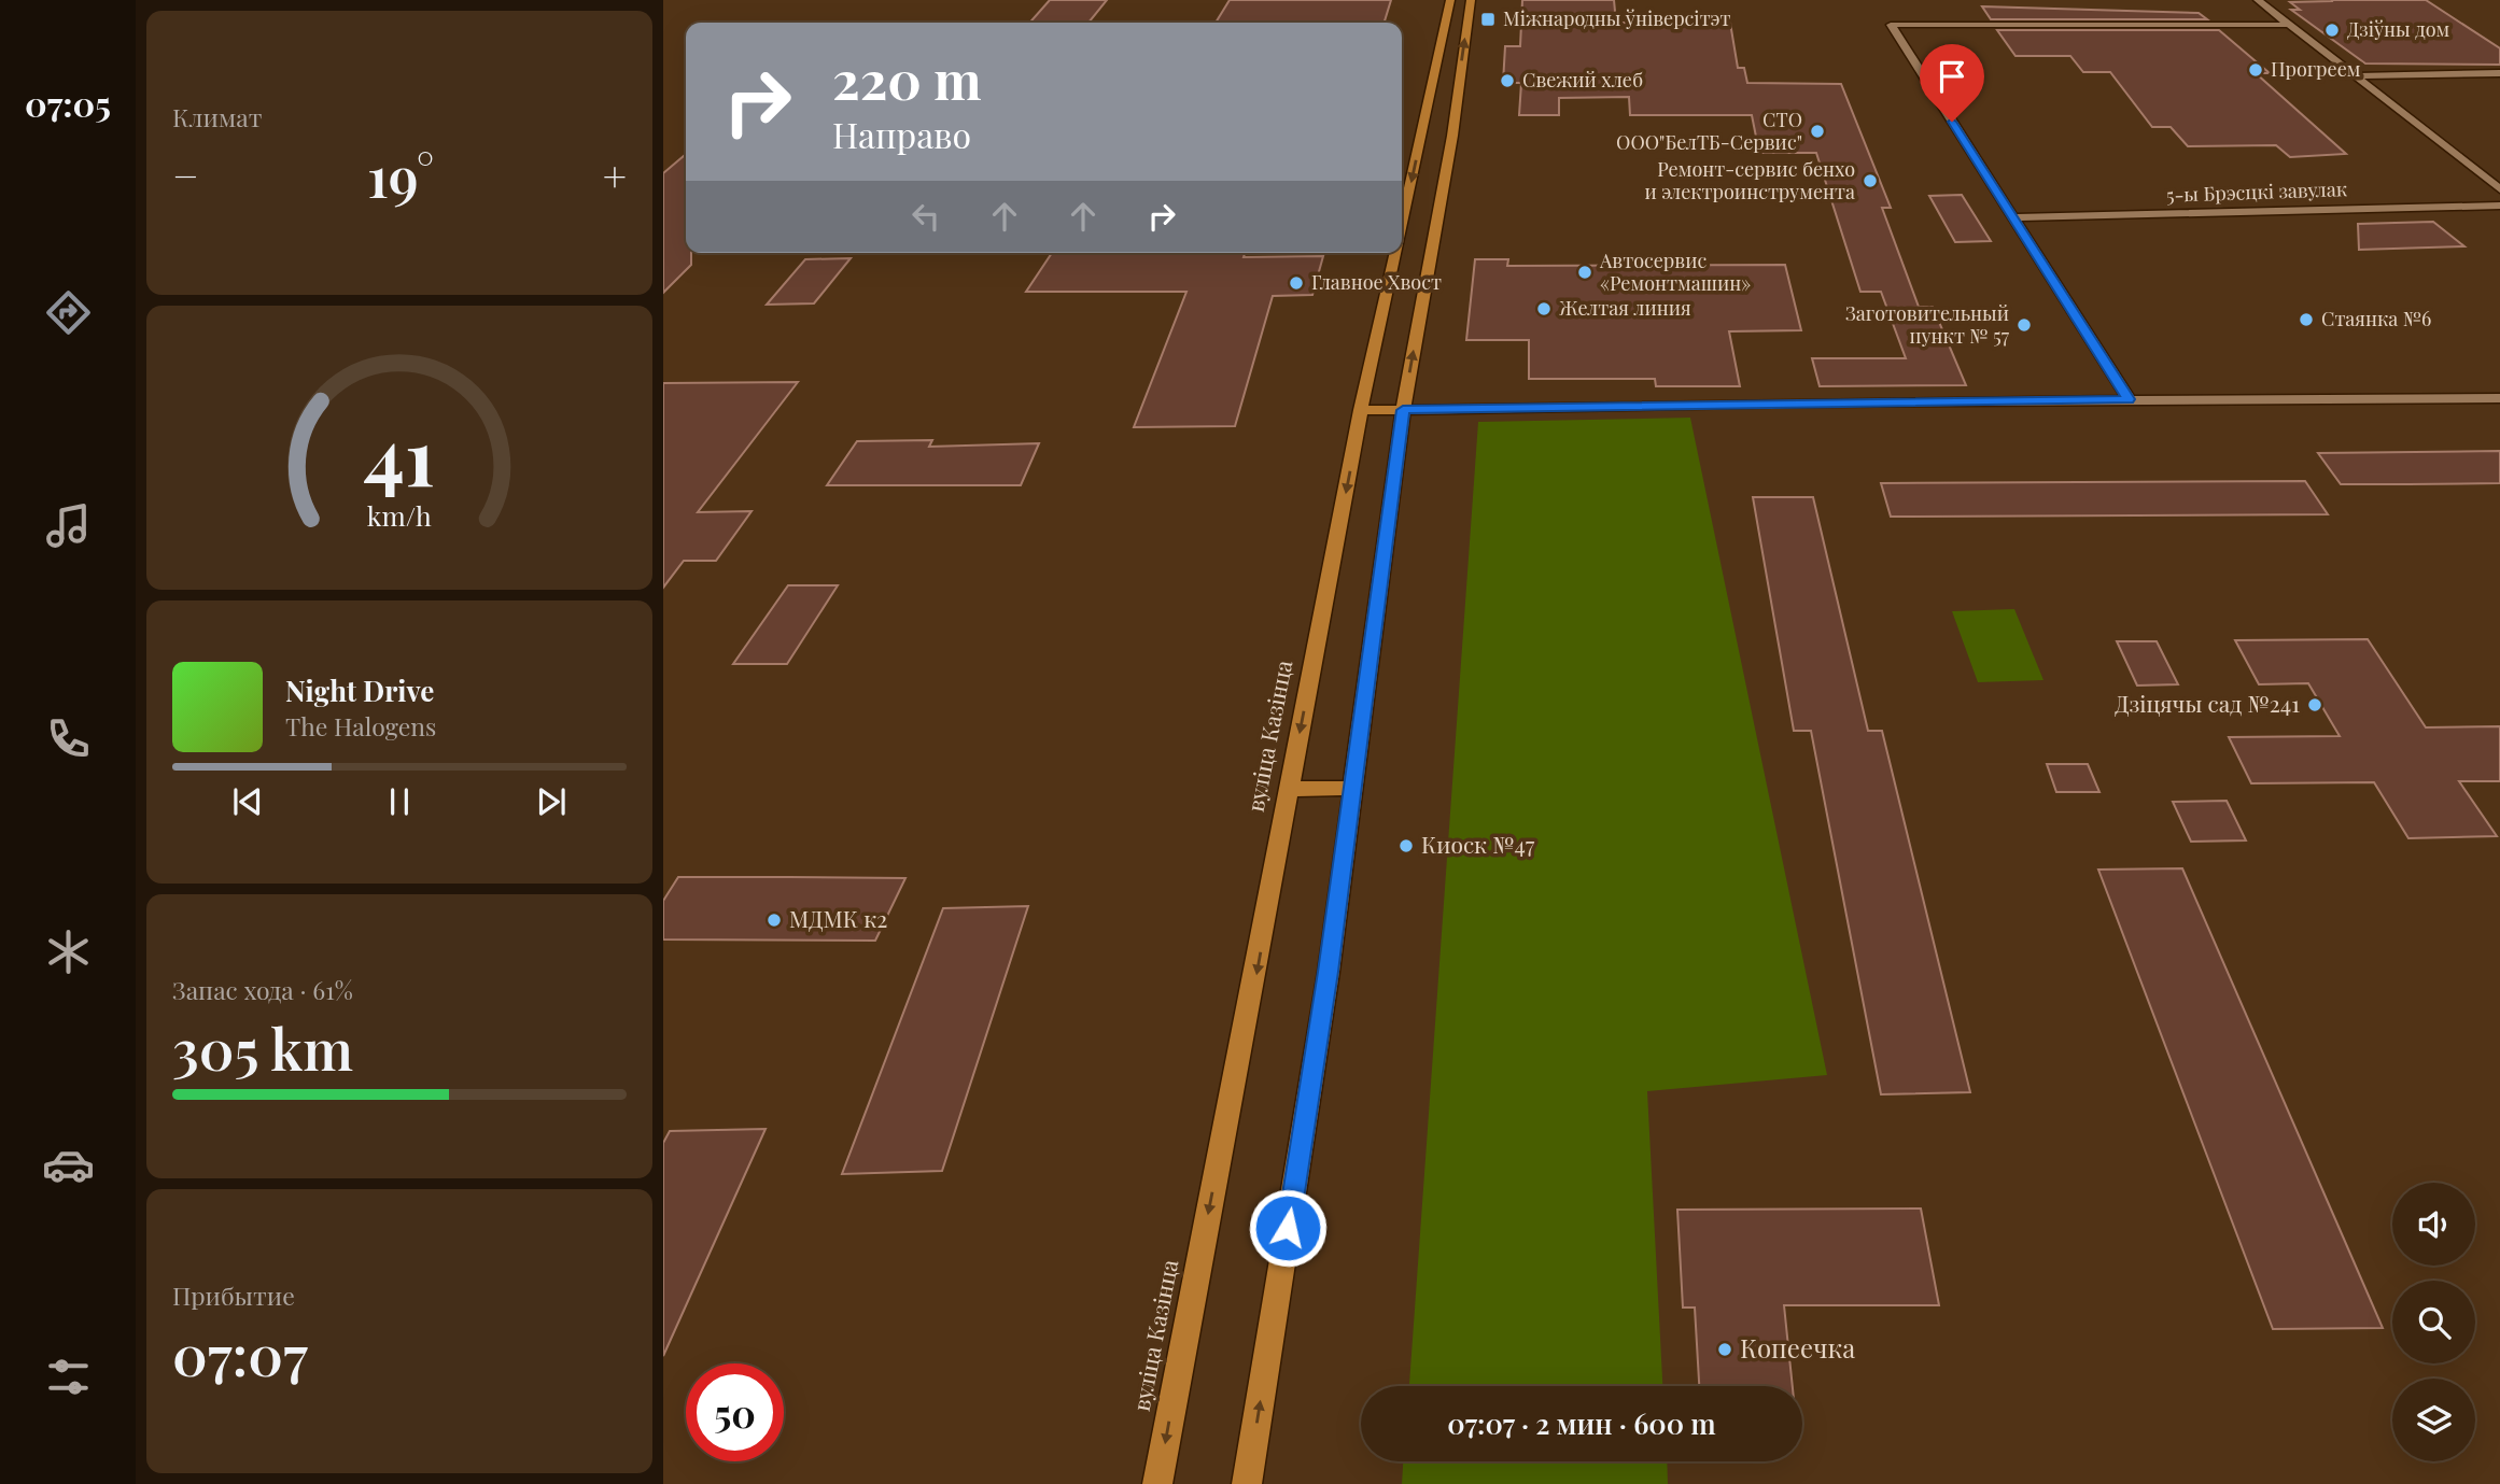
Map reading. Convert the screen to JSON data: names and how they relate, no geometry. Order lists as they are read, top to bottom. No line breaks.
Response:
{"streets":{"main road":["вуліца Казінца"],"street":["5-ы Брэсцкі завулак"]},"places":{"transit":["Міжнародны ўніверсітэт"],"other":["Дзіўны дом","Прогреем","Свежий хлеб","СТО ООО\"БелТБ-Сервис\"","Ремонт-сервис бенхо и электроинструмента","Автосервис «Ремонтмашин»","Главное Хвост","Желтая линия","Стаянка №6","Заготовительный пункт № 57","Дзіцячы сад №241","Киоск №47","МДМК к2","Копеечка"]},"page":{"tabs":"07:05","tile":["Климат",["Запас хода · 61%","305 km"],["Прибытие","07:07"]],"turn":["220 m","Направо"],"heat":["−","19°","+"],"song":["Night Drive","The Halogens"],"limit":"50","trip":"07:07 · 2 мин · 600 m","gauge":["41","km/h"]}}
